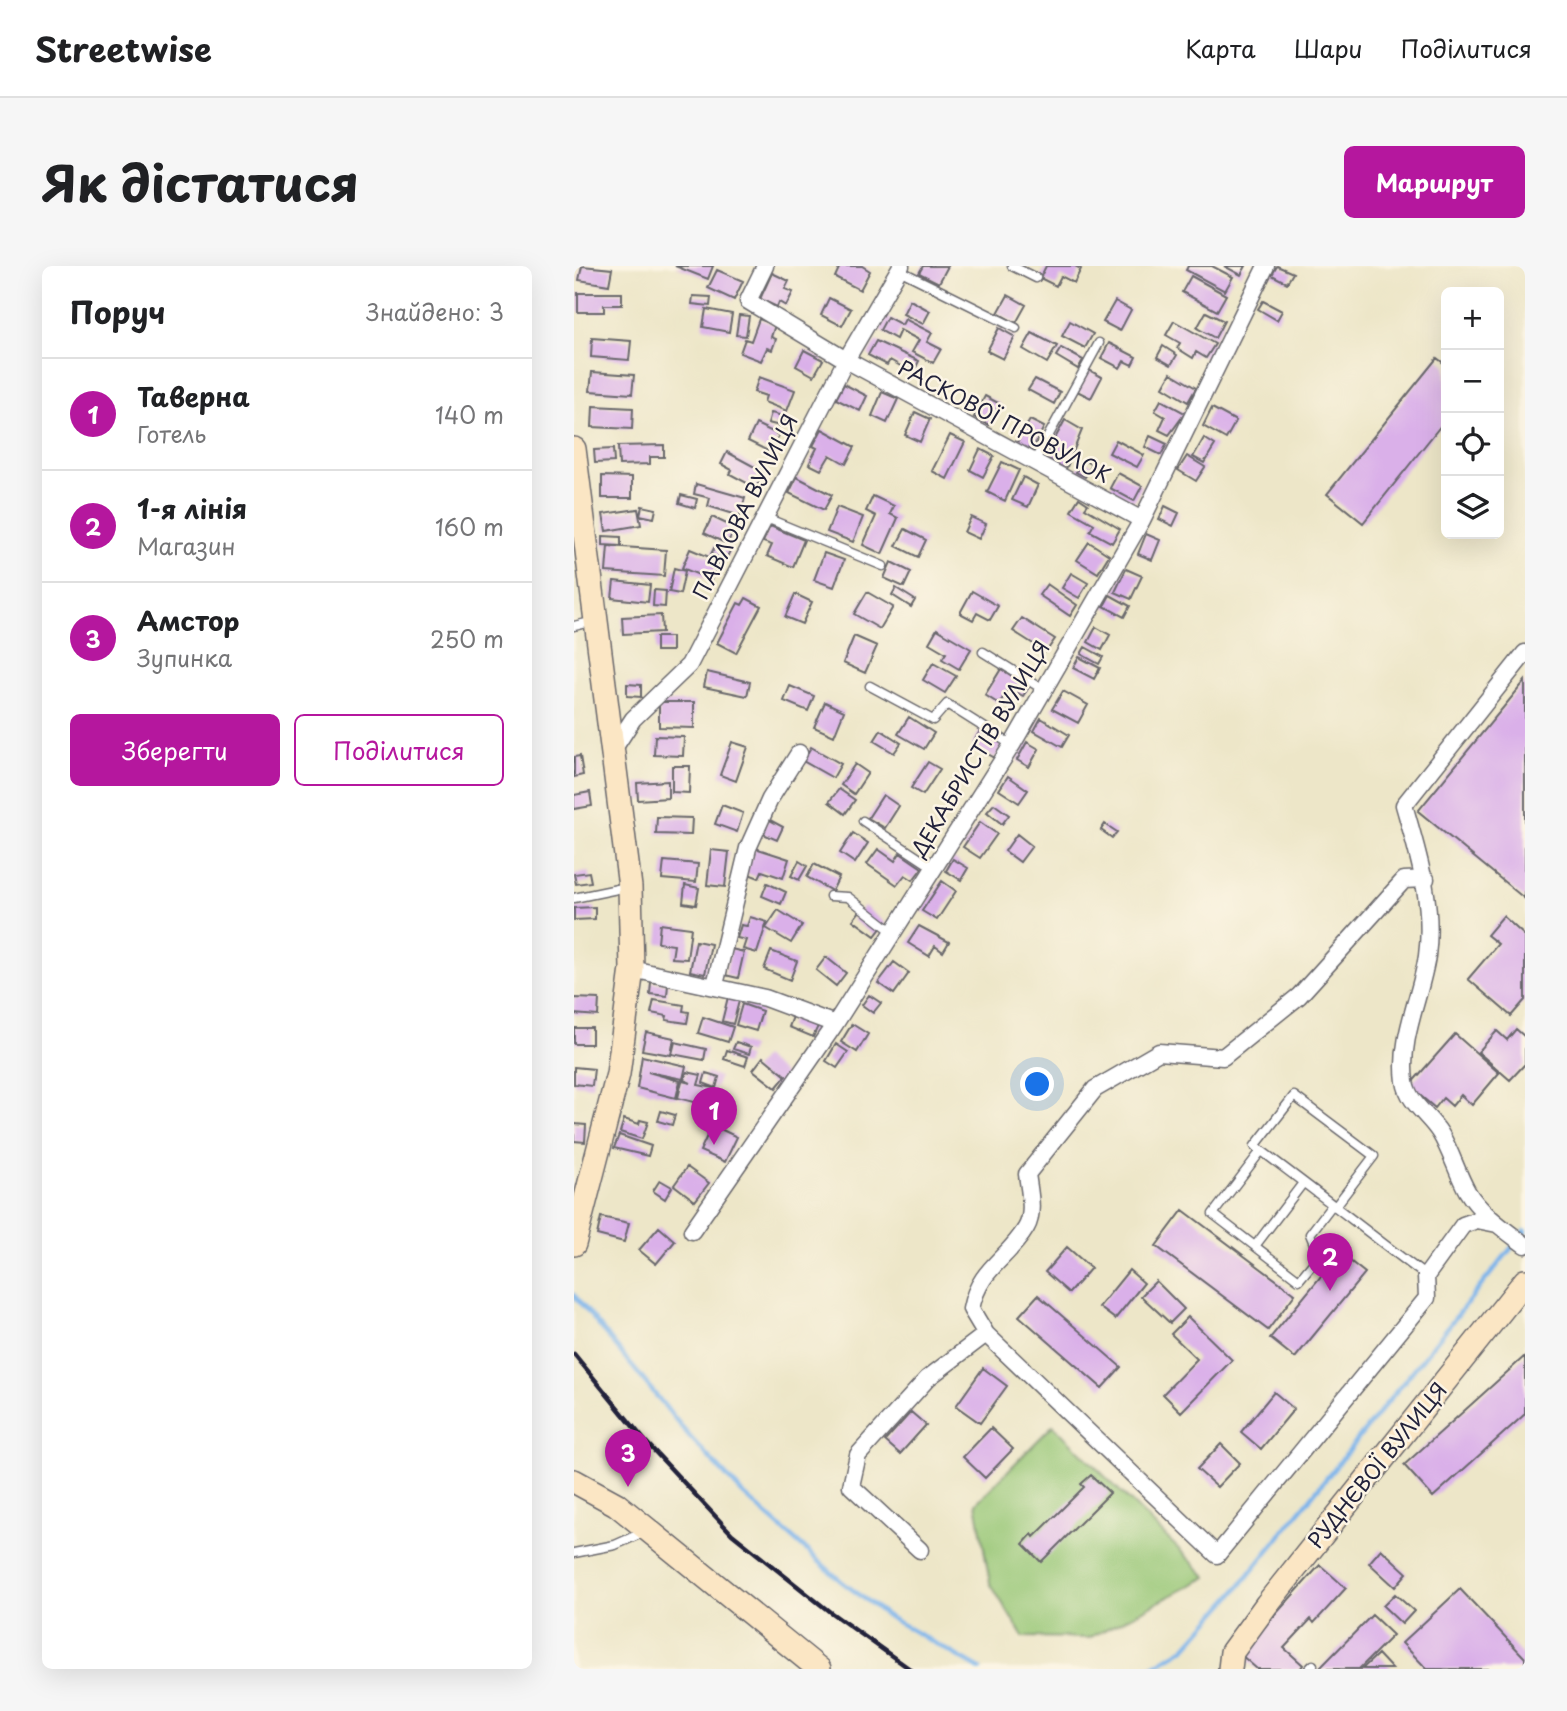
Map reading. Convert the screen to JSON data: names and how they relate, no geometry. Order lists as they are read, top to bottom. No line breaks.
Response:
{"streets":{"street":["РАСКОВОЇ ПРОВУЛОК","ПАВЛОВА ВУЛИЦЯ","ДЕКАБРИСТІВ ВУЛИЦЯ","РУДНЄВОЇ ВУЛИЦЯ"]},"crossings":[["РАСКОВОЇ ПРОВУЛОК","ПАВЛОВА ВУЛИЦЯ"],["РАСКОВОЇ ПРОВУЛОК","ДЕКАБРИСТІВ ВУЛИЦЯ"]],"page":{"header":"Streetwise","nav":["Карта","Шари","Поділитися"],"title":"Як дістатися","buttons":["Маршрут",["Зберегти","Поділитися"]],"heading":["Поруч","Знайдено: 3"],"map_buttons":["+","−"],"list":[{"mark":"1","name":"Таверна","note":"Готель","value":"140 m"},{"mark":"2","name":"1-я лінія","note":"Магазин","value":"160 m"},{"mark":"3","name":"Амстор","note":"Зупинка","value":"250 m"}],"pins":["1","2","3"]}}
